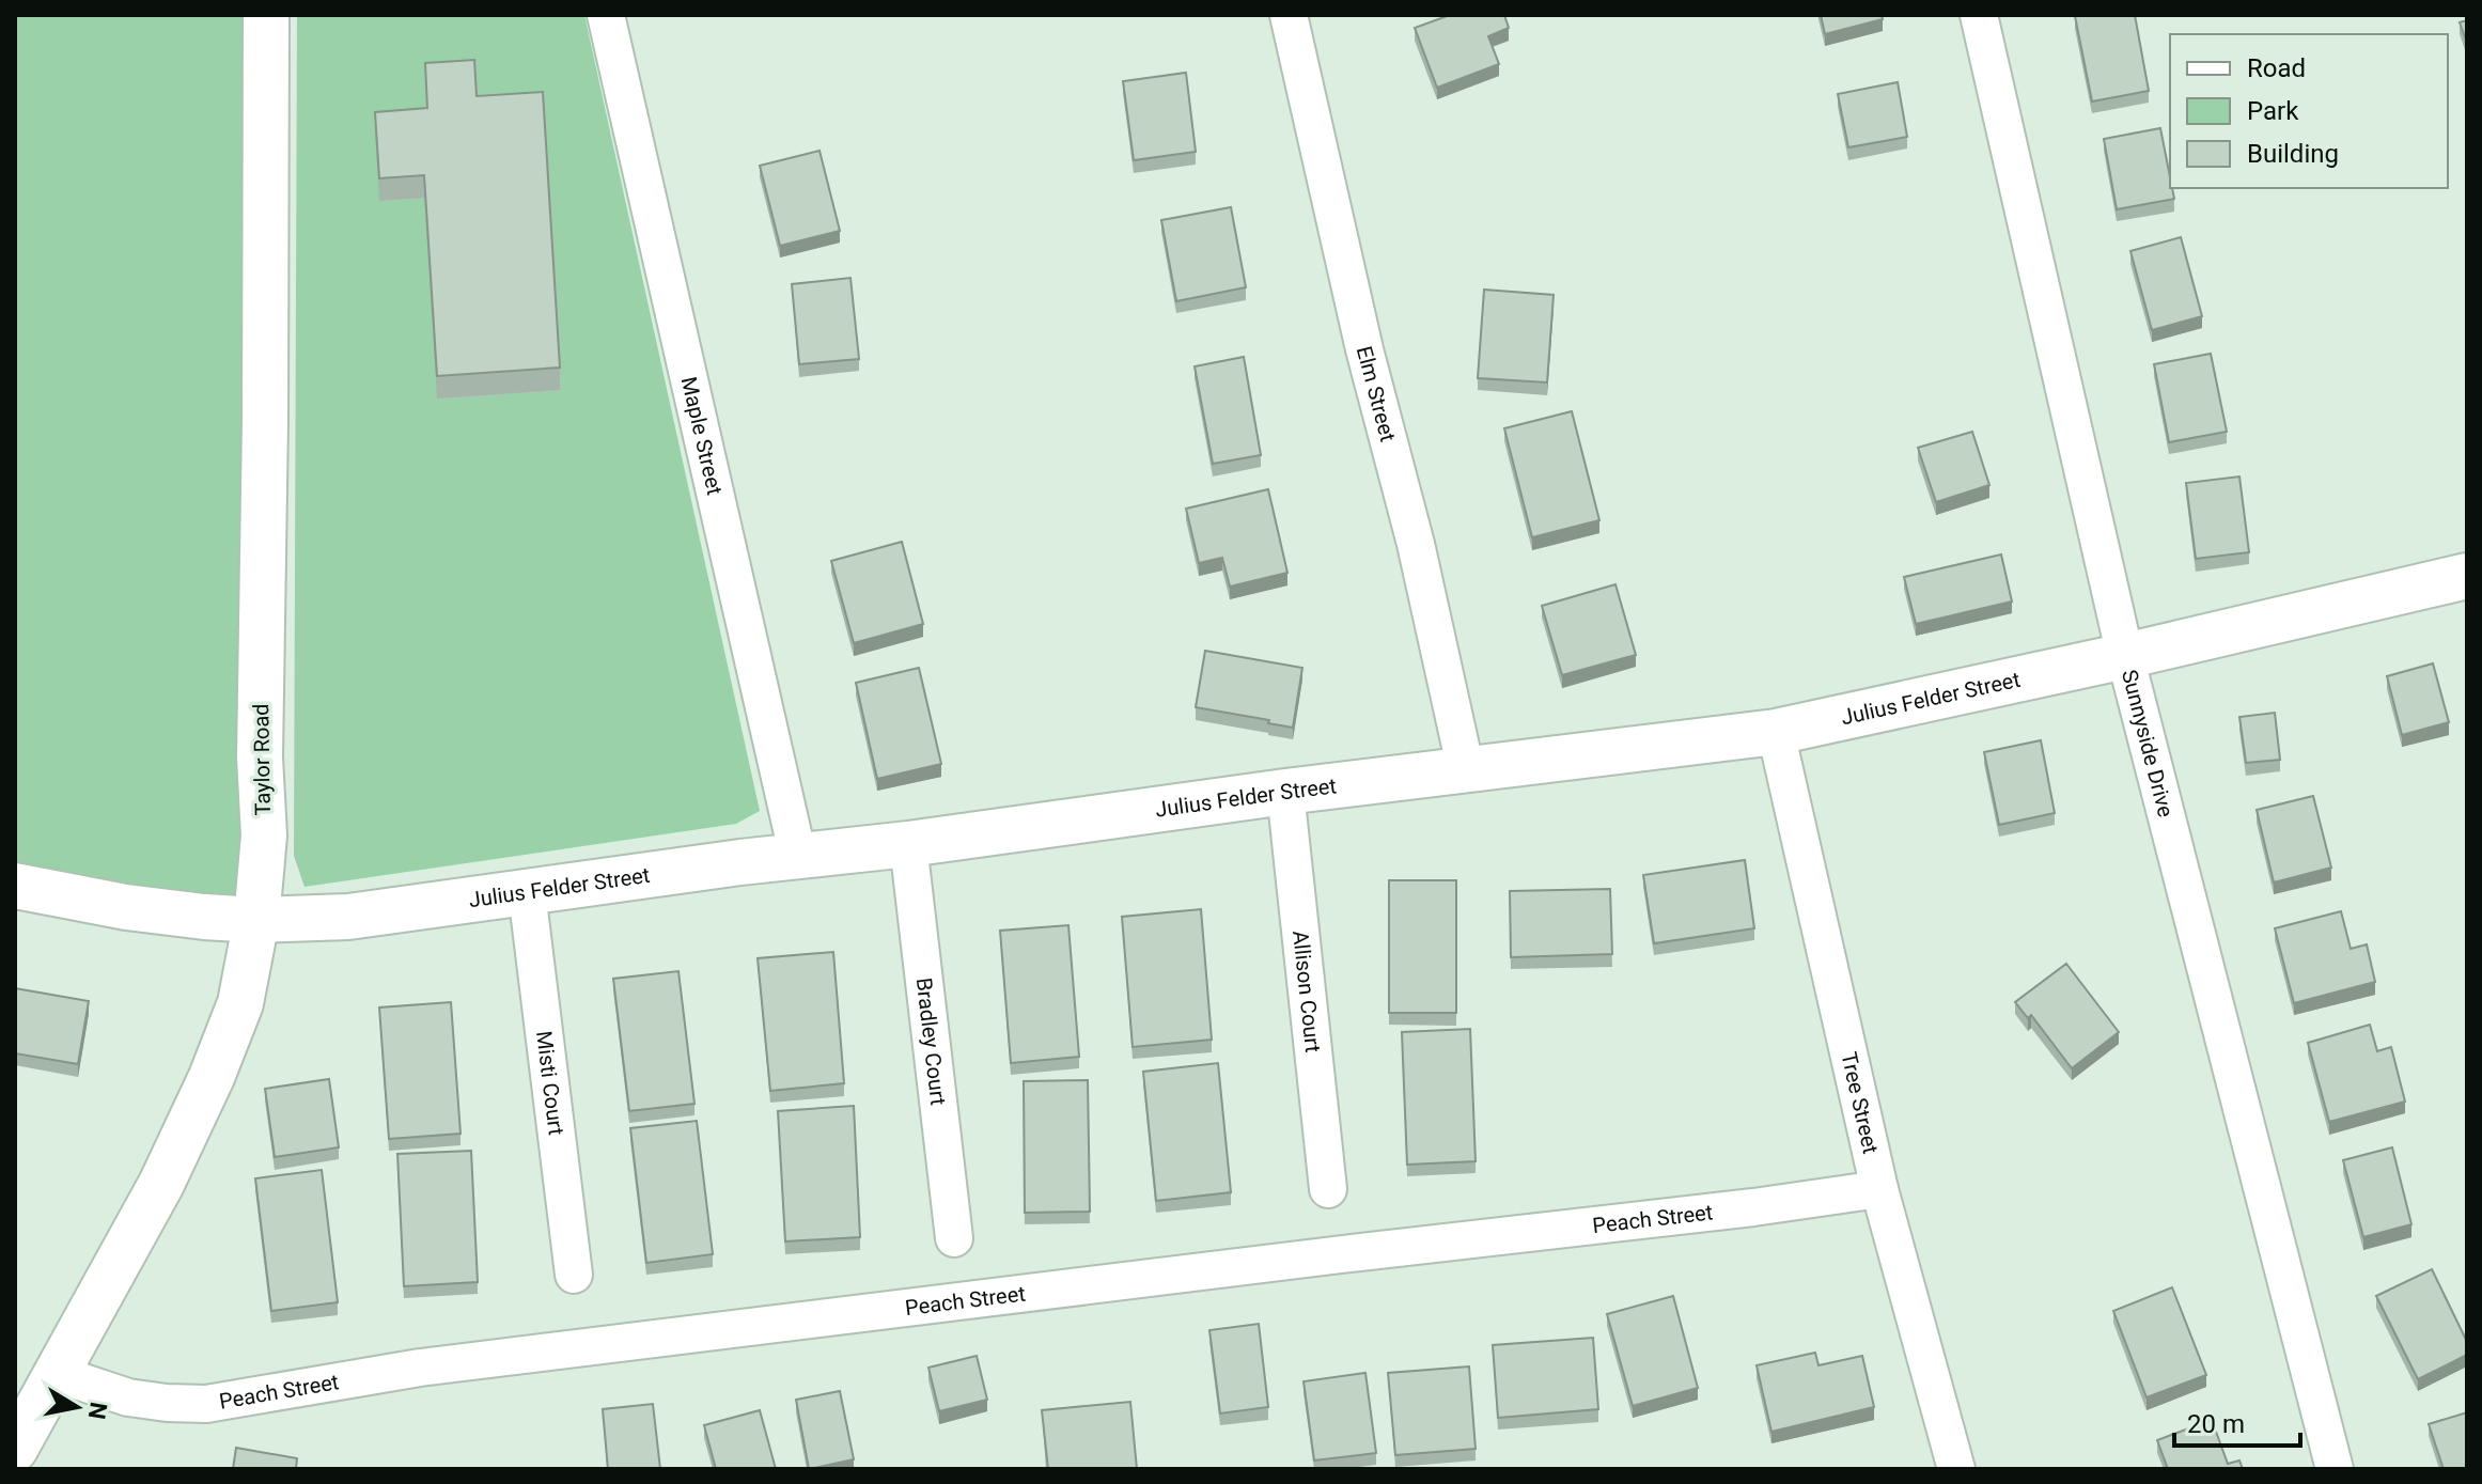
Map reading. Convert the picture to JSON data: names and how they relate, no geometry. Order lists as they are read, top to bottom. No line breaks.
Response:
{"streets":{"street":["Elm Street","Maple Street","Julius Felder Street","Sunnyside Drive","Taylor Road","Allison Court","Bradley Court","Misti Court","Tree Street","Peach Street"]},"crossings":[["Elm Street","Julius Felder Street"],["Maple Street","Julius Felder Street"],["Julius Felder Street","Sunnyside Drive"],["Julius Felder Street","Taylor Road"],["Julius Felder Street","Allison Court"],["Julius Felder Street","Bradley Court"],["Julius Felder Street","Misti Court"],["Julius Felder Street","Tree Street"],["Taylor Road","Peach Street"],["Tree Street","Peach Street"]],"legend":["Road","Park","Building"],"scale_bar":"20 m","north":"right"}
